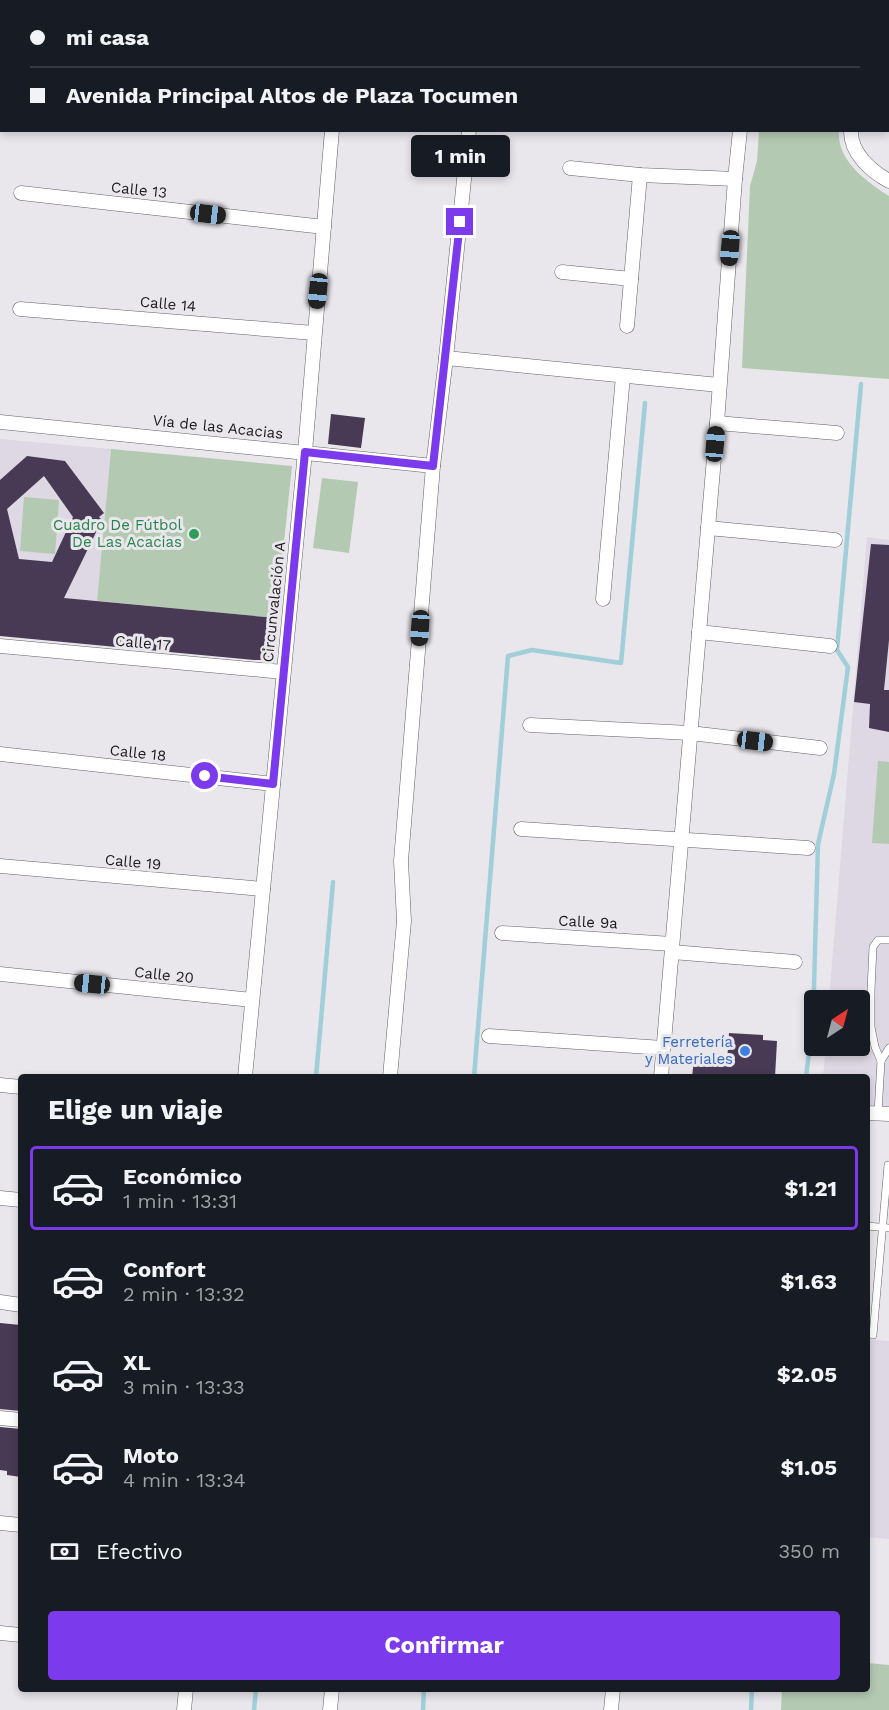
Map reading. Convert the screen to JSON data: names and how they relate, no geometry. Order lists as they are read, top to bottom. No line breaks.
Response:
{"streets":{"street":["Calle 13","Calle 14","Vía de las Acacias","Circunvalación A","Calle 17","Calle 18","Calle 19","Calle 9a","Calle 20"]},"crossings":[["Calle 13","Circunvalación A"],["Calle 14","Circunvalación A"],["Vía de las Acacias","Circunvalación A"],["Circunvalación A","Calle 17"],["Circunvalación A","Calle 18"],["Circunvalación A","Calle 19"],["Circunvalación A","Calle 20"]],"places":["Cuadro De Fútbol De Las Acacias","Ferretería y Materiales"],"north":"top right","page":{"banner":["mi casa","Avenida Principal Altos de Plaza Tocumen"],"bubble":"1 min","heading":"Elige un viaje","list":[{"name":"Económico","note":"1 min · 13:31","value":"$1.21"},{"name":"Confort","note":"2 min · 13:32","value":"$1.63"},{"name":"XL","note":"3 min · 13:33","value":"$2.05"},{"name":"Moto","note":"4 min · 13:34","value":"$1.05"}],"pay":["Efectivo","350 m"],"buttons":"Confirmar"}}
